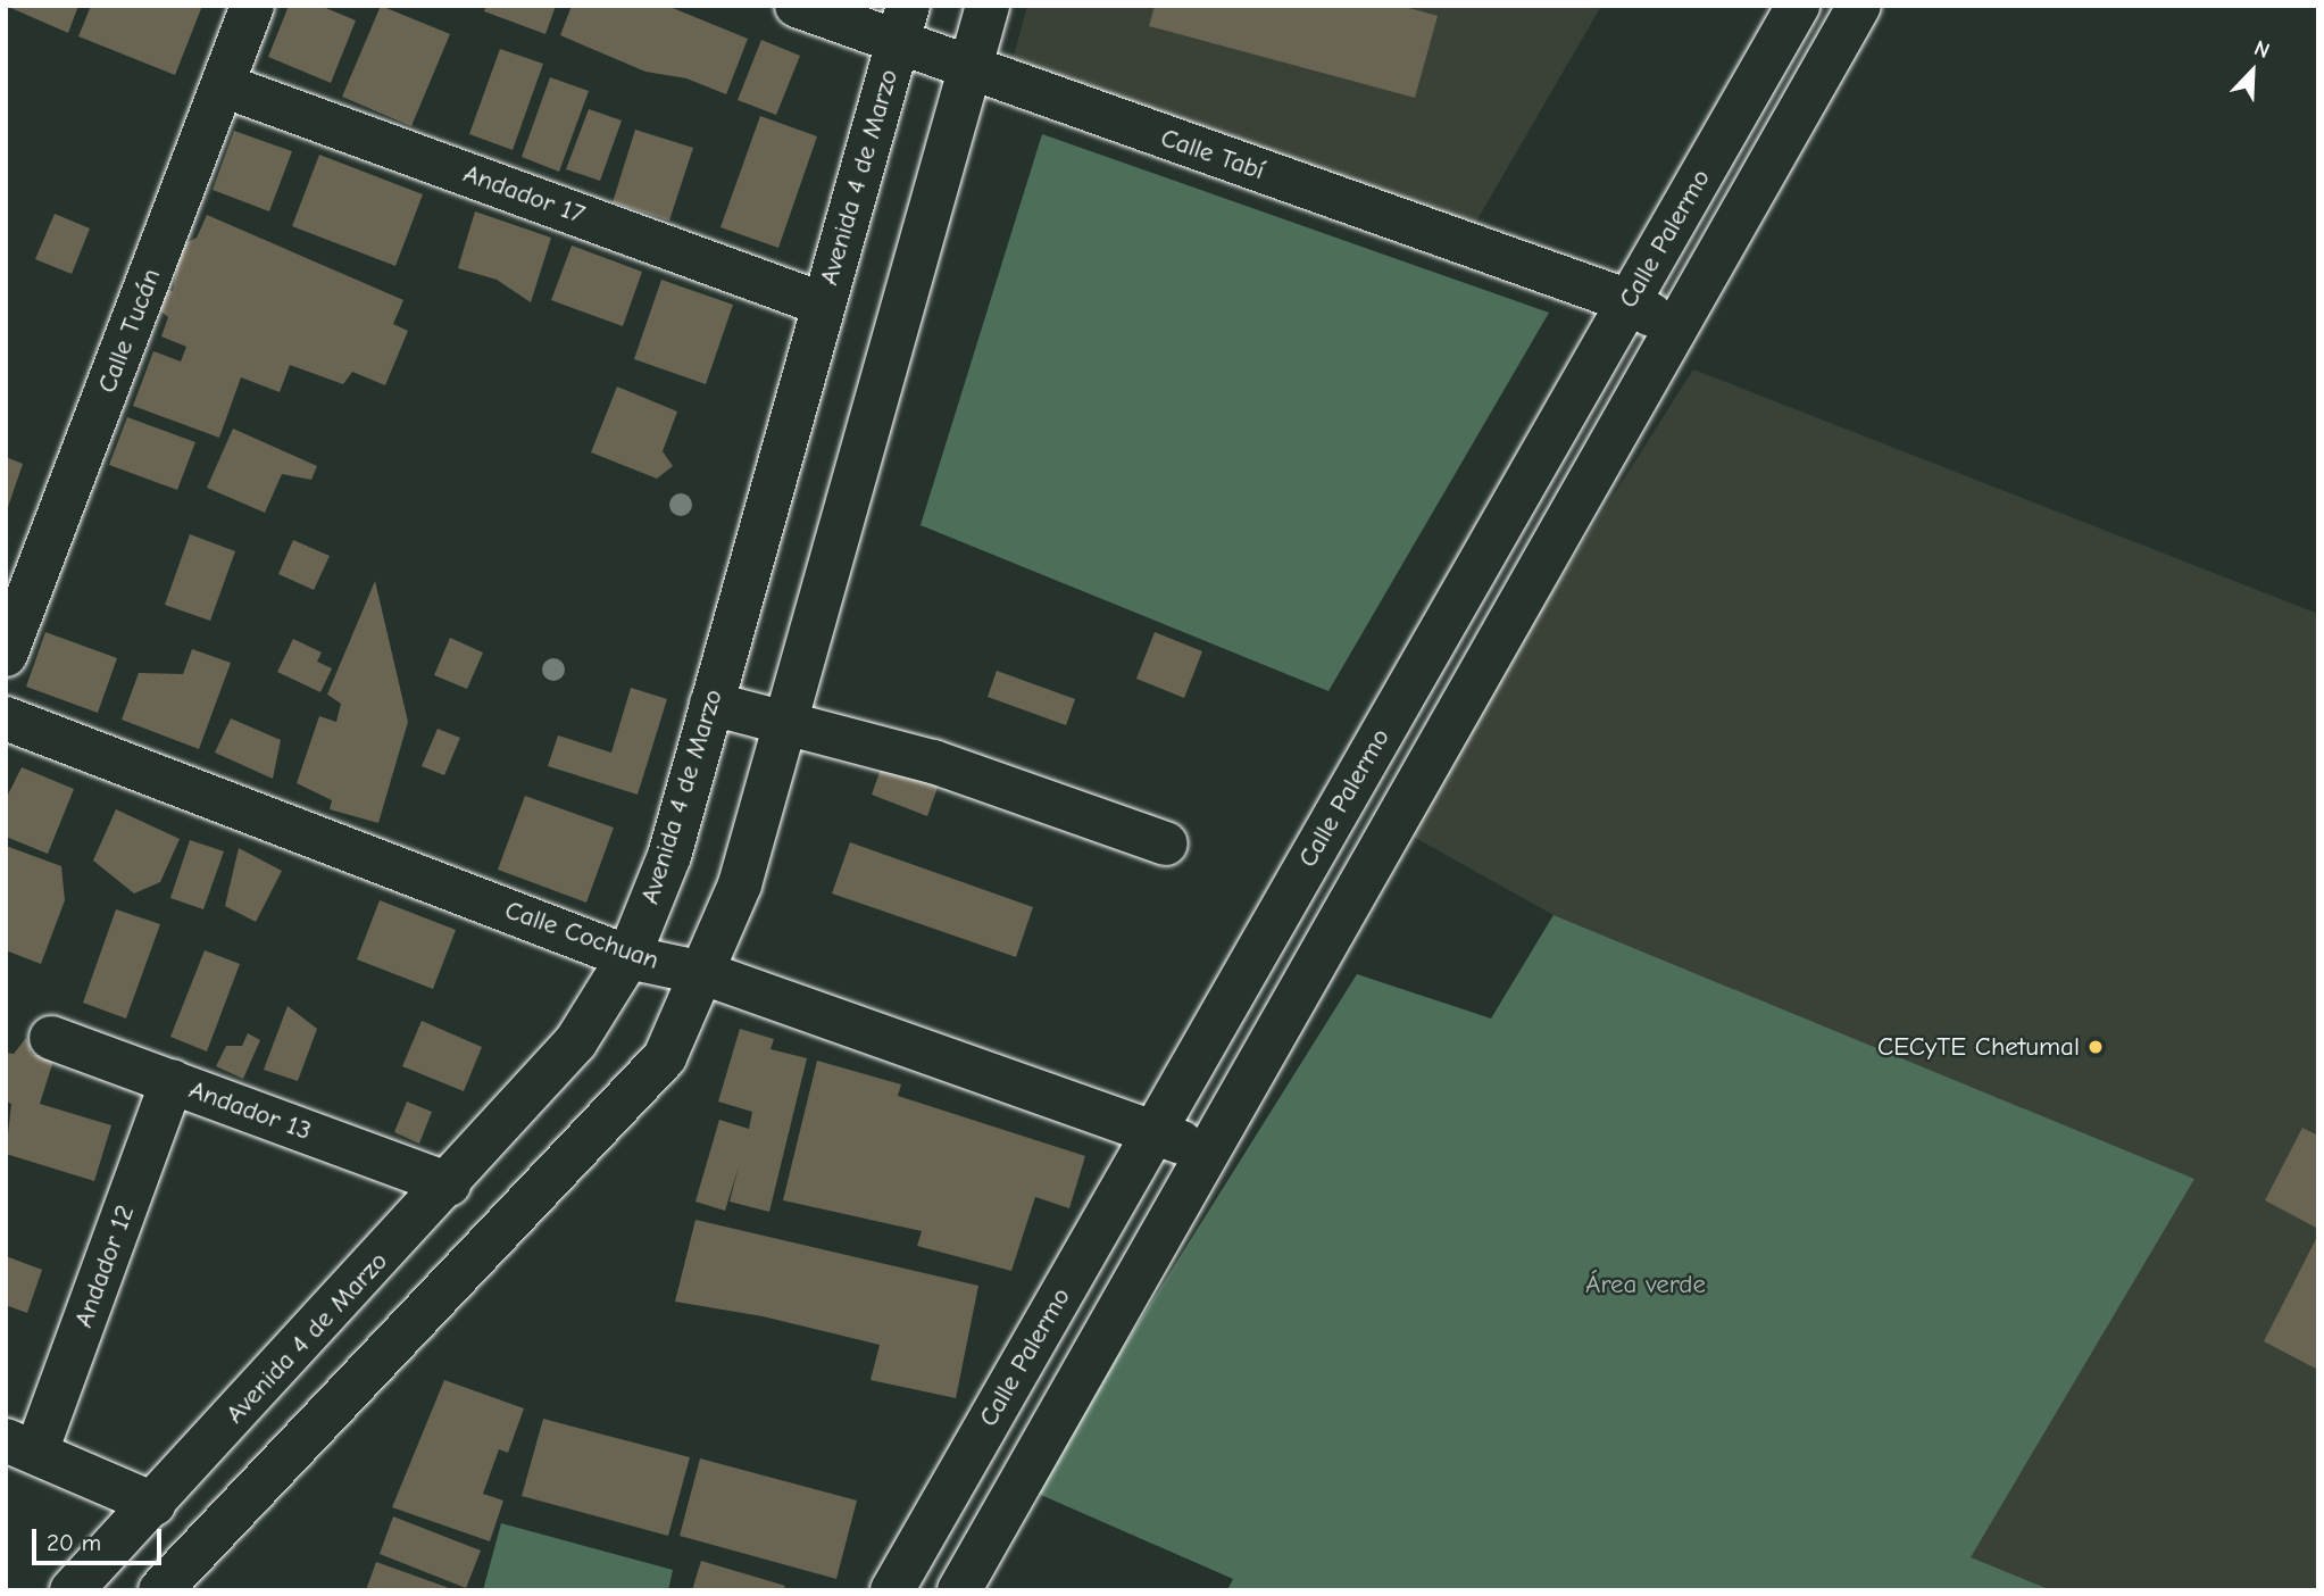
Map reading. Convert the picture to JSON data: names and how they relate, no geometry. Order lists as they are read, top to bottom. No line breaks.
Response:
{"streets":{"street":["Calle Tabí","Avenida 4 de Marzo","Andador 17","Calle Palermo","Calle Tucán","Calle Cochuan","Andador 13","Andador 12"]},"crossings":[["Calle Tabí","Avenida 4 de Marzo"],["Calle Tabí","Calle Palermo"],["Avenida 4 de Marzo","Andador 17"],["Avenida 4 de Marzo","Calle Cochuan"],["Avenida 4 de Marzo","Andador 13"],["Andador 17","Calle Tucán"],["Calle Palermo","Calle Cochuan"],["Andador 13","Andador 12"]],"parks":["Área verde"],"places":["CECyTE Chetumal"],"scale_bar":"20 m","north":"top right"}
